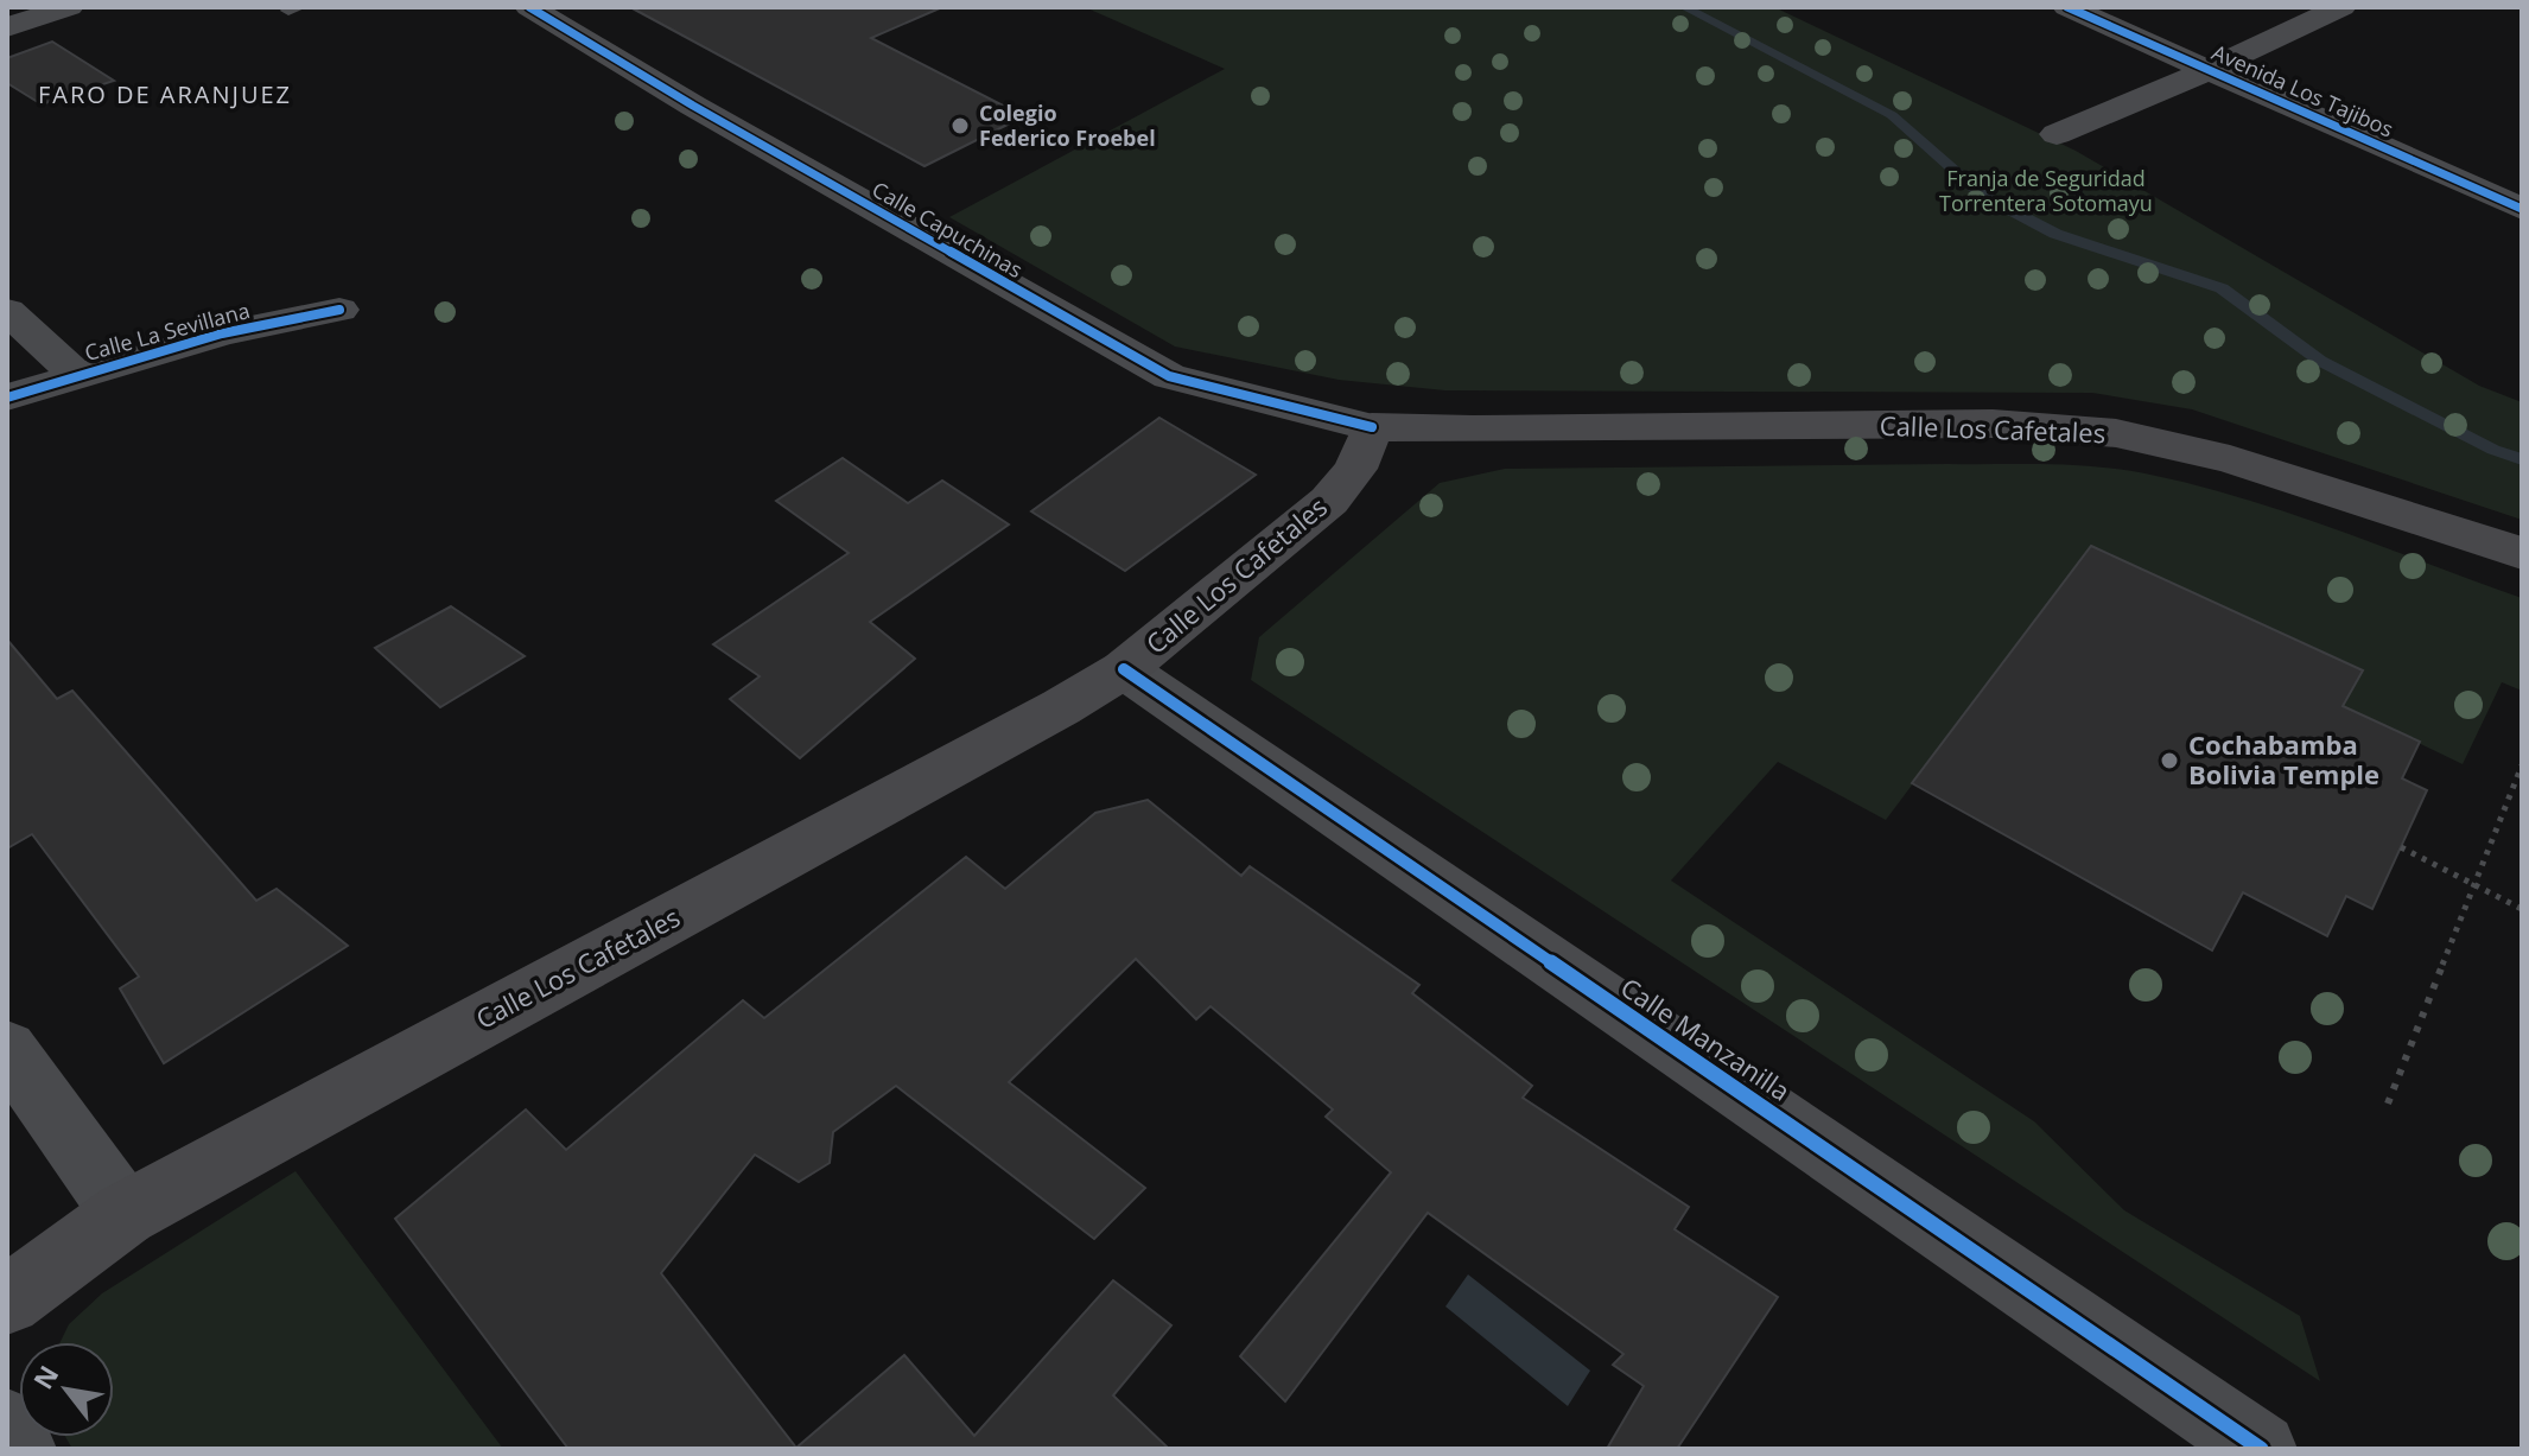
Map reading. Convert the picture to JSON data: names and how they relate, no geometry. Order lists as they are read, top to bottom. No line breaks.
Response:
{"streets":{"main road":["Calle Los Cafetales"],"street":["Avenida Los Tajibos","Calle Capuchinas","Calle La Sevillana","Calle Manzanilla"]},"crossings":[["Calle Capuchinas","Calle Los Cafetales"],["Calle Los Cafetales","Calle Manzanilla"]],"districts":["FARO DE ARANJUEZ"],"parks":["Franja de Seguridad Torrentera Sotomayu"],"places":["Colegio Federico Froebel","Cochabamba Bolivia Temple"],"north":"top left"}
